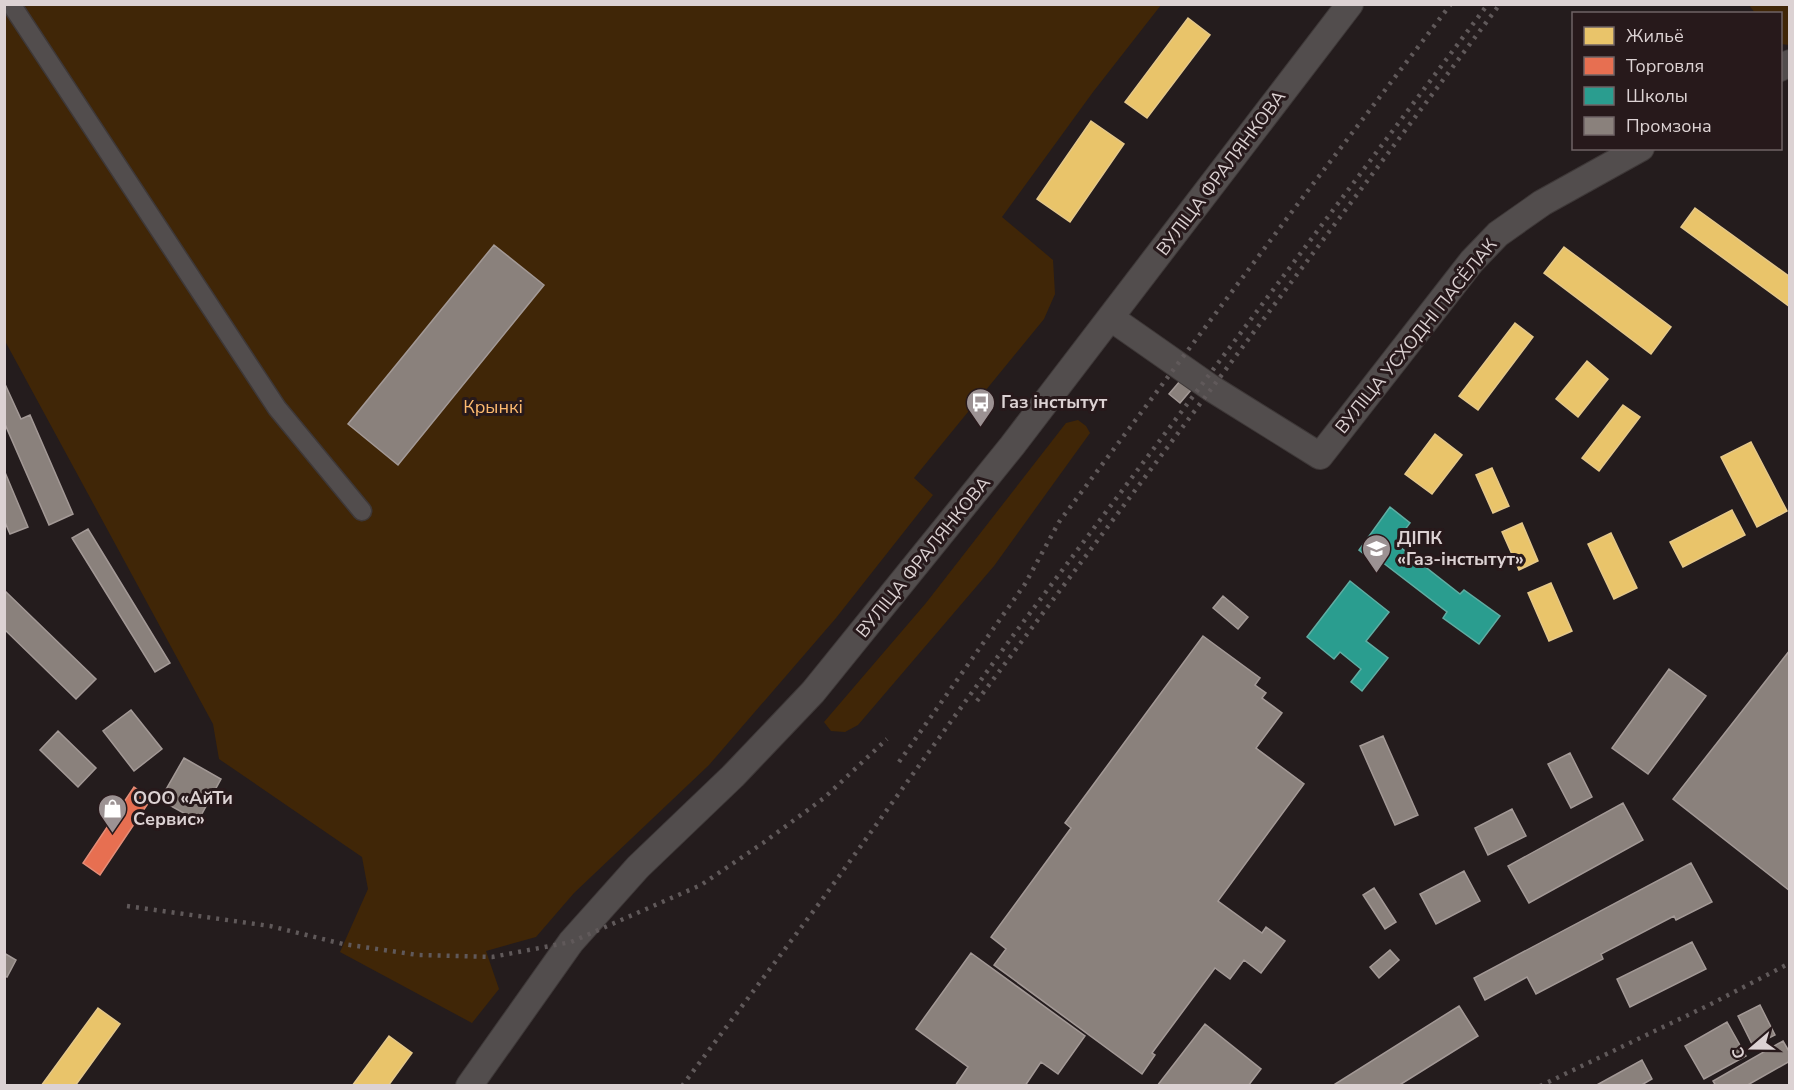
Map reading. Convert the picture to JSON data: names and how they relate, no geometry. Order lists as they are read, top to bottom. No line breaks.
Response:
{"streets":{"main road":["ВУЛІЦА ФРАЛЯНКОВА","ВУЛІЦА УСХОДНІ ПАСЁЛАК"]},"crossings":[["ВУЛІЦА ФРАЛЯНКОВА","ВУЛІЦА УСХОДНІ ПАСЁЛАК"]],"parks":["Крынкі"],"places":{"bus stop":["Газ інстытут"],"school or university":["ДІПК «Газ-інстытут»"],"shop":["ООО «АйТи Сервис»"]},"legend":["Жильё","Торговля","Школы","Промзона"],"north":"left"}
